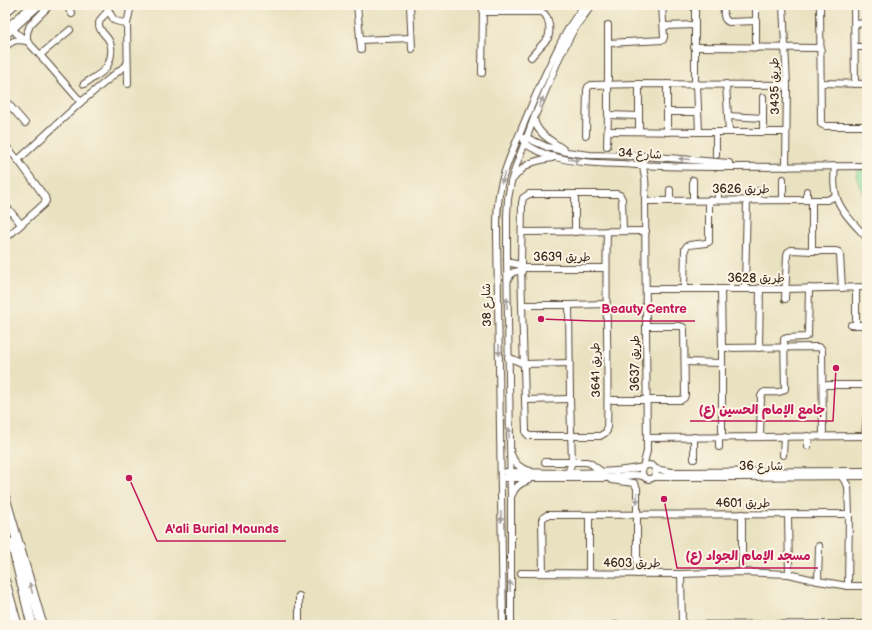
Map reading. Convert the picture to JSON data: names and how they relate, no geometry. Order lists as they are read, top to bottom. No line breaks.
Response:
{"streets":{"street":["طريق 3435","شارع 34","طريق 3626","طريق 3639","طريق 3628","شارع 38","طريق 3637","طريق 3641","شارع 36","طريق 4601","طريق 4603"]},"crossings":[["طريق 3435","شارع 34"],["شارع 34","شارع 38"],["شارع 34","طريق 3637"],["طريق 3626","طريق 3637"],["طريق 3639","طريق 3641"],["طريق 3628","طريق 3637"],["طريق 3637","شارع 36"],["طريق 4601","طريق 4603"]],"places":["Beauty Centre","جامع الإمام الحسين (ع)","A'ali Burial Mounds","مسجد الإمام الجواد (ع)"]}
